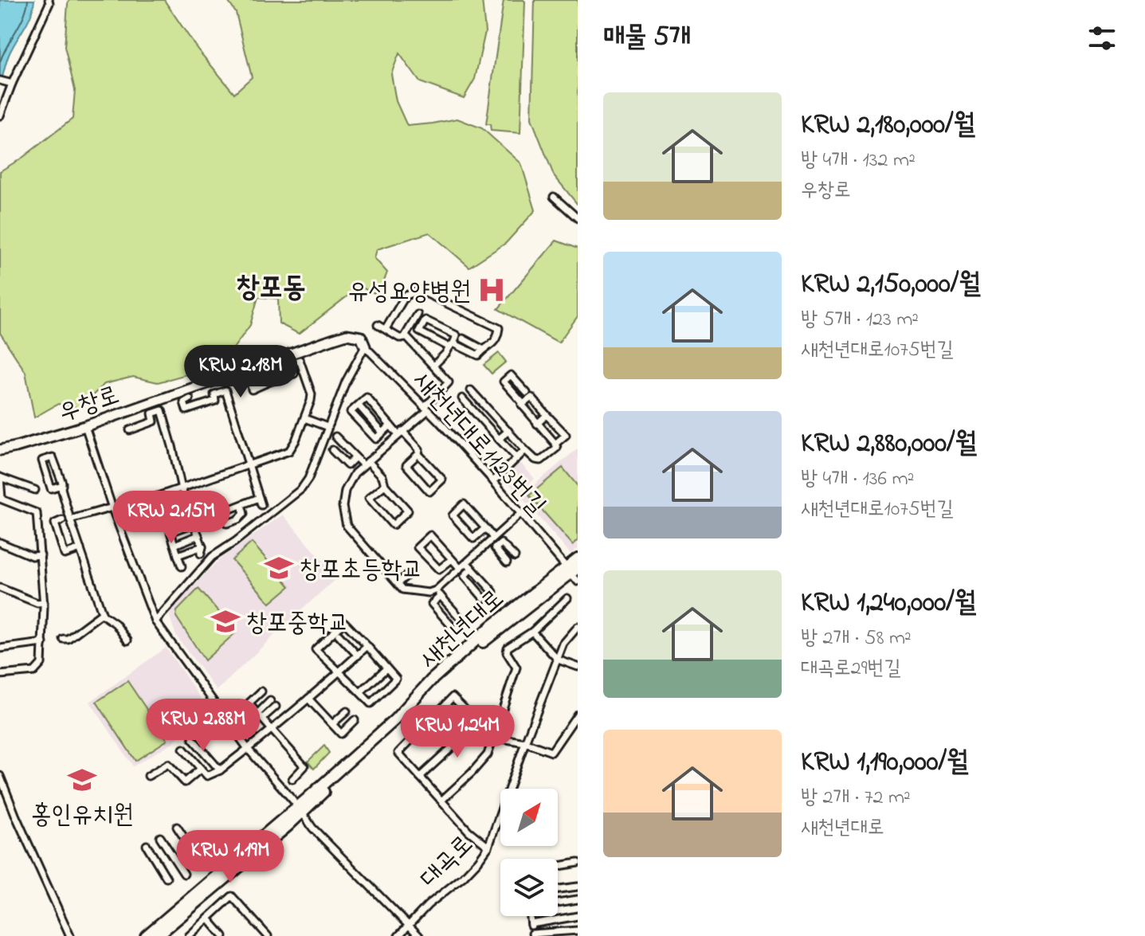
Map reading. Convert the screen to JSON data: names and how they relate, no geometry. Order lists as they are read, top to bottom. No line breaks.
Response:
{"streets":{"main road":["우창로","새천년대로"],"street":["새천년대로1123번길","대곡로"]},"crossings":[["우창로","새천년대로1123번길"],["새천년대로1123번길","새천년대로"]],"districts":["창포동"],"places":{"hospital":["유성요양병원"],"school or university":["창포초등학교","창포중학교","홍인유치원"]},"north":"top right","page":{"heading":"매물 5개","list":[{"name":"KRW 2,180,000/월","note":"방 4개 · 132 m² · 우창로"},{"name":"KRW 2,150,000/월","note":"방 5개 · 123 m² · 새천년대로1075번길"},{"name":"KRW 2,880,000/월","note":"방 4개 · 136 m² · 새천년대로1075번길"},{"name":"KRW 1,240,000/월","note":"방 2개 · 58 m² · 대곡로29번길"},{"name":"KRW 1,190,000/월","note":"방 2개 · 72 m² · 새천년대로"}],"price":["KRW 2.18M","KRW 2.15M","KRW 2.88M","KRW 1.24M","KRW 1.19M"]}}
